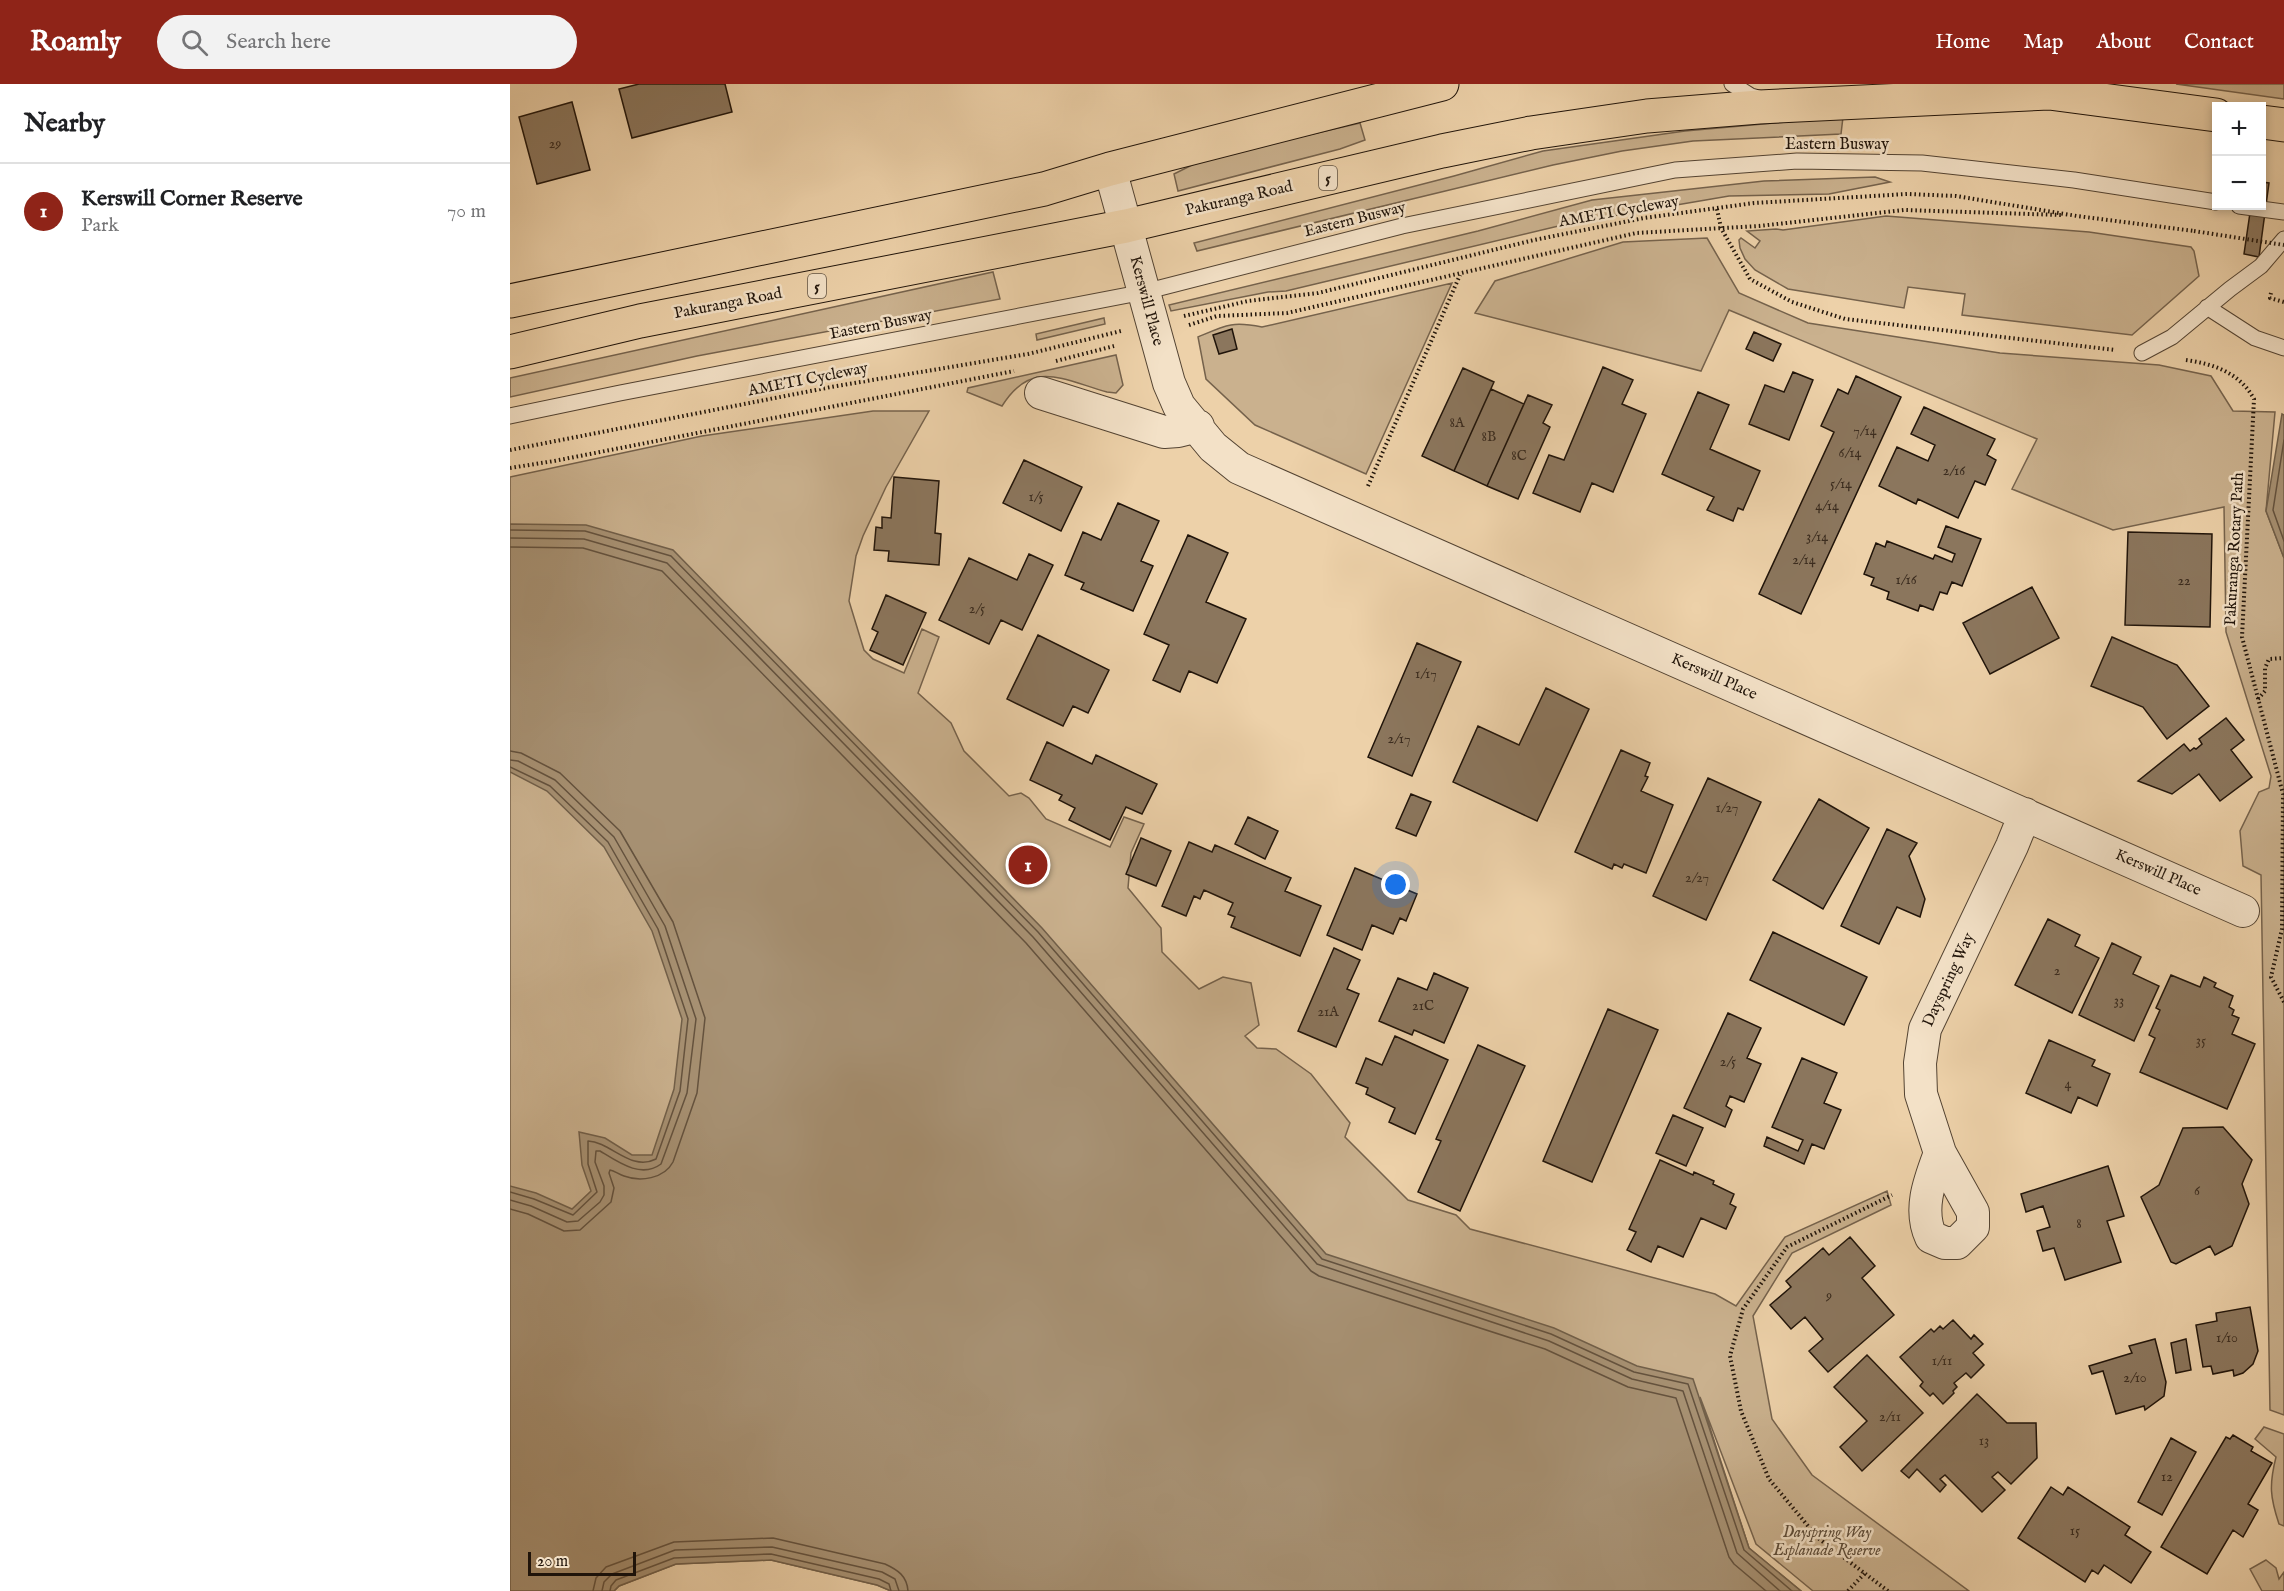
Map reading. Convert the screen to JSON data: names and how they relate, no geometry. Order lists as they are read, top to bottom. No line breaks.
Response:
{"streets":{"main road":["5","Pakuranga Road"],"street":["Kerswill Place","Dayspring Way"],"lane":["Eastern Busway"],"path":["AMETI Cycleway","Pakuranga Rotary Path"]},"crossings":[["Eastern Busway","Kerswill Place"],["5","Pakuranga Road"],["Pakuranga Road","Kerswill Place"],["Kerswill Place","Dayspring Way"]],"parks":["Dayspring Way Esplanade Reserve"],"house_numbers":["29","8A","7/14","8B","6/14","8C","2/16","5/14","1/5","4/14","3/14","2/14","1/16","22","2/5","1/17","2/17","1/27","2/27","2","33","21C","21A","35","2/5","4","6","8","9","1/10","1/11","2/10","2/11","13","12","15"],"scale_bar":"20 m","page":{"header":"Roamly","search":"Search here","nav":["Home","Map","About","Contact"],"heading":"Nearby","map_buttons":["+","−"],"list":[{"mark":"1","name":"Kerswill Corner Reserve","note":"Park","value":"70 m"}],"pins":"1","scale":"20 m"}}
